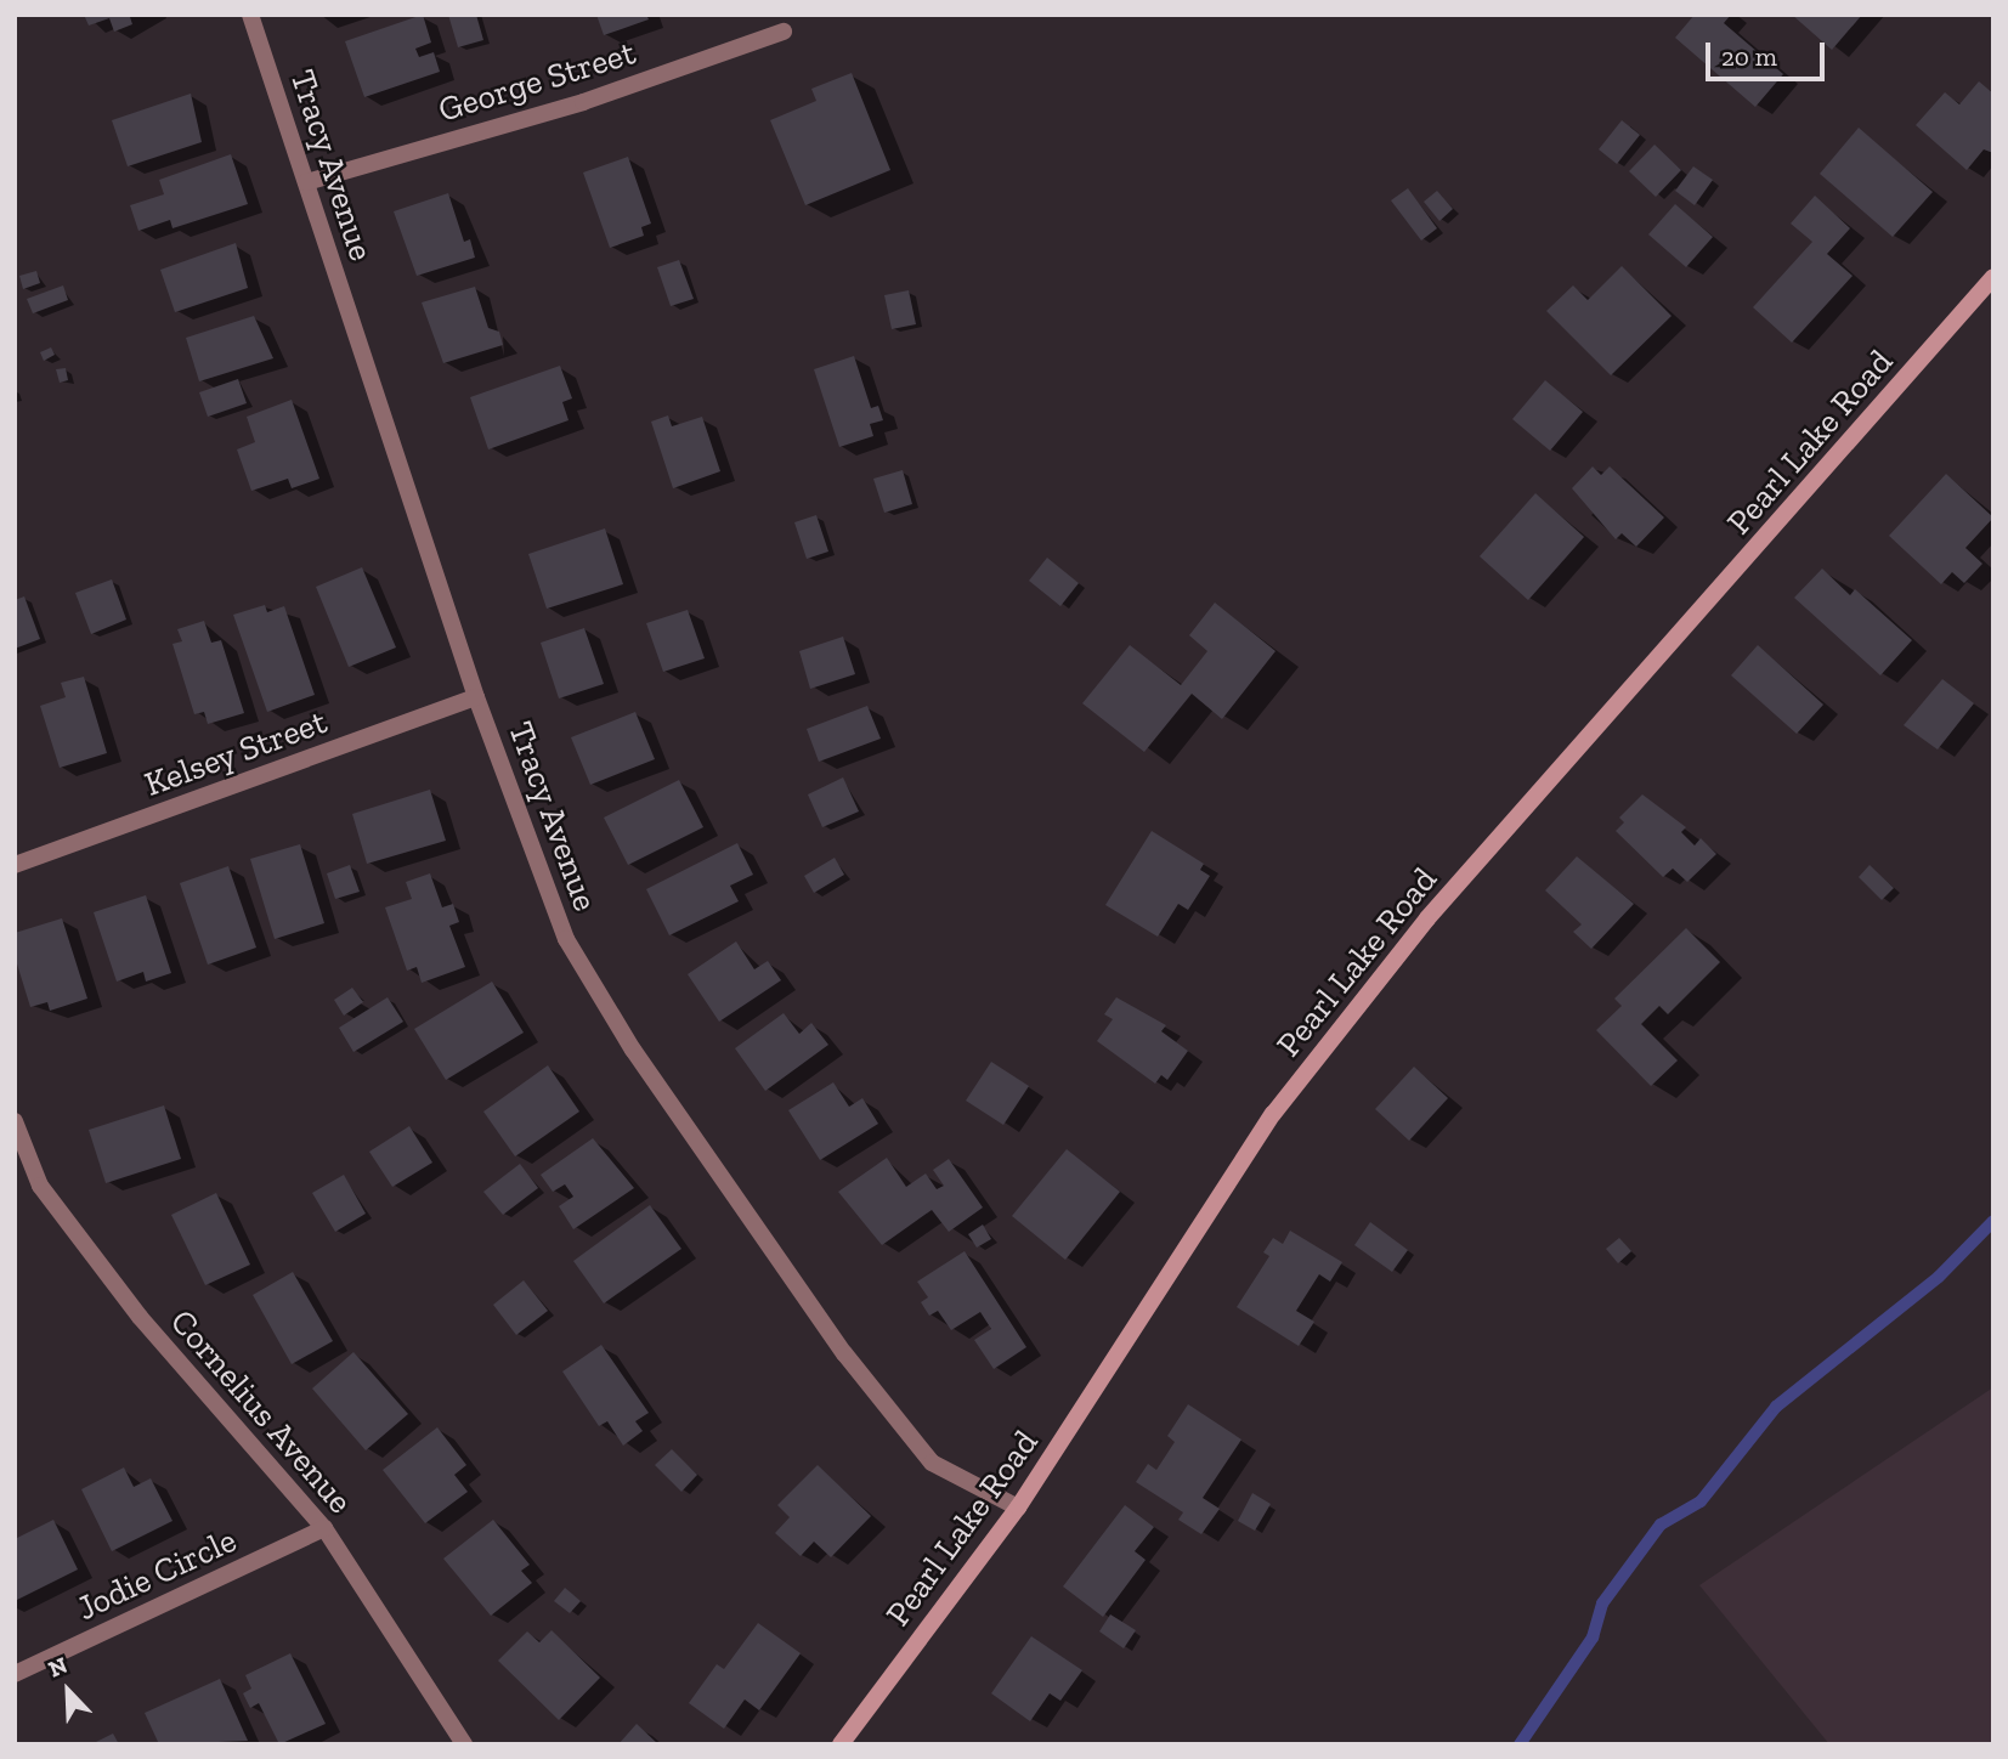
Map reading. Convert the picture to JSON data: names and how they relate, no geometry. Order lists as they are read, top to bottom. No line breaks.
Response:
{"streets":{"main road":["Pearl Lake Road"],"street":["George Street","Tracy Avenue","Kelsey Street","Cornelius Avenue","Jodie Circle"]},"crossings":[["George Street","Tracy Avenue"],["Tracy Avenue","Pearl Lake Road"],["Tracy Avenue","Kelsey Street"],["Cornelius Avenue","Jodie Circle"]],"scale_bar":"20 m","north":"top left"}
